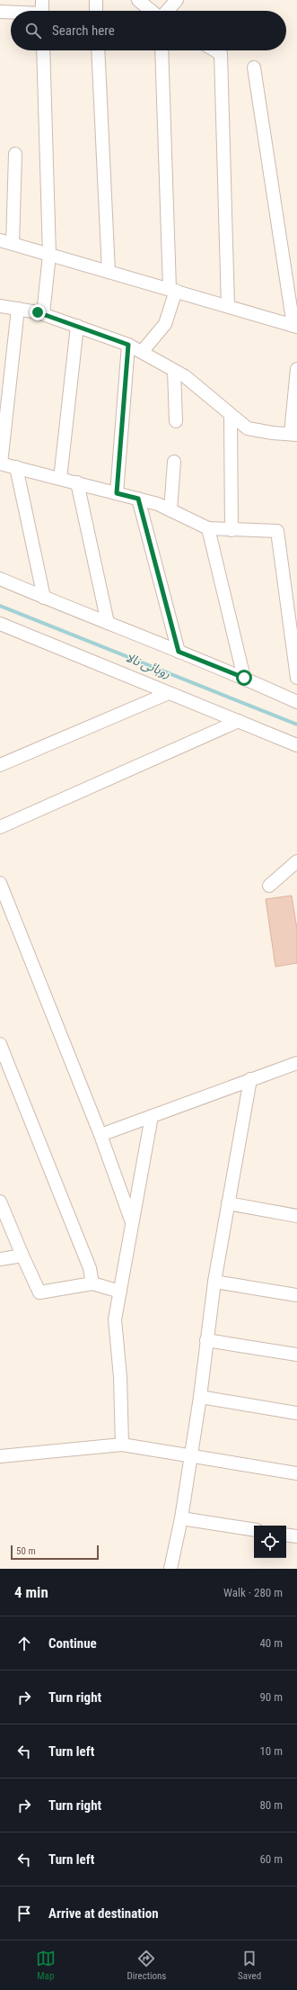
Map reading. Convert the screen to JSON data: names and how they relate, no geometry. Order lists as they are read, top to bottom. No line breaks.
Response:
{"water":["روہائی نالا"],"scale_bar":"50 m","page":{"search":"Search here","scale":"50 m","heading":["4 min","Walk · 280 m"],"list":[["Continue","40 m"],["Turn right","90 m"],["Turn left","10 m"],["Turn right","80 m"],["Turn left","60 m"],"Arrive at destination"],"nav":["Map","Directions","Saved"]}}
